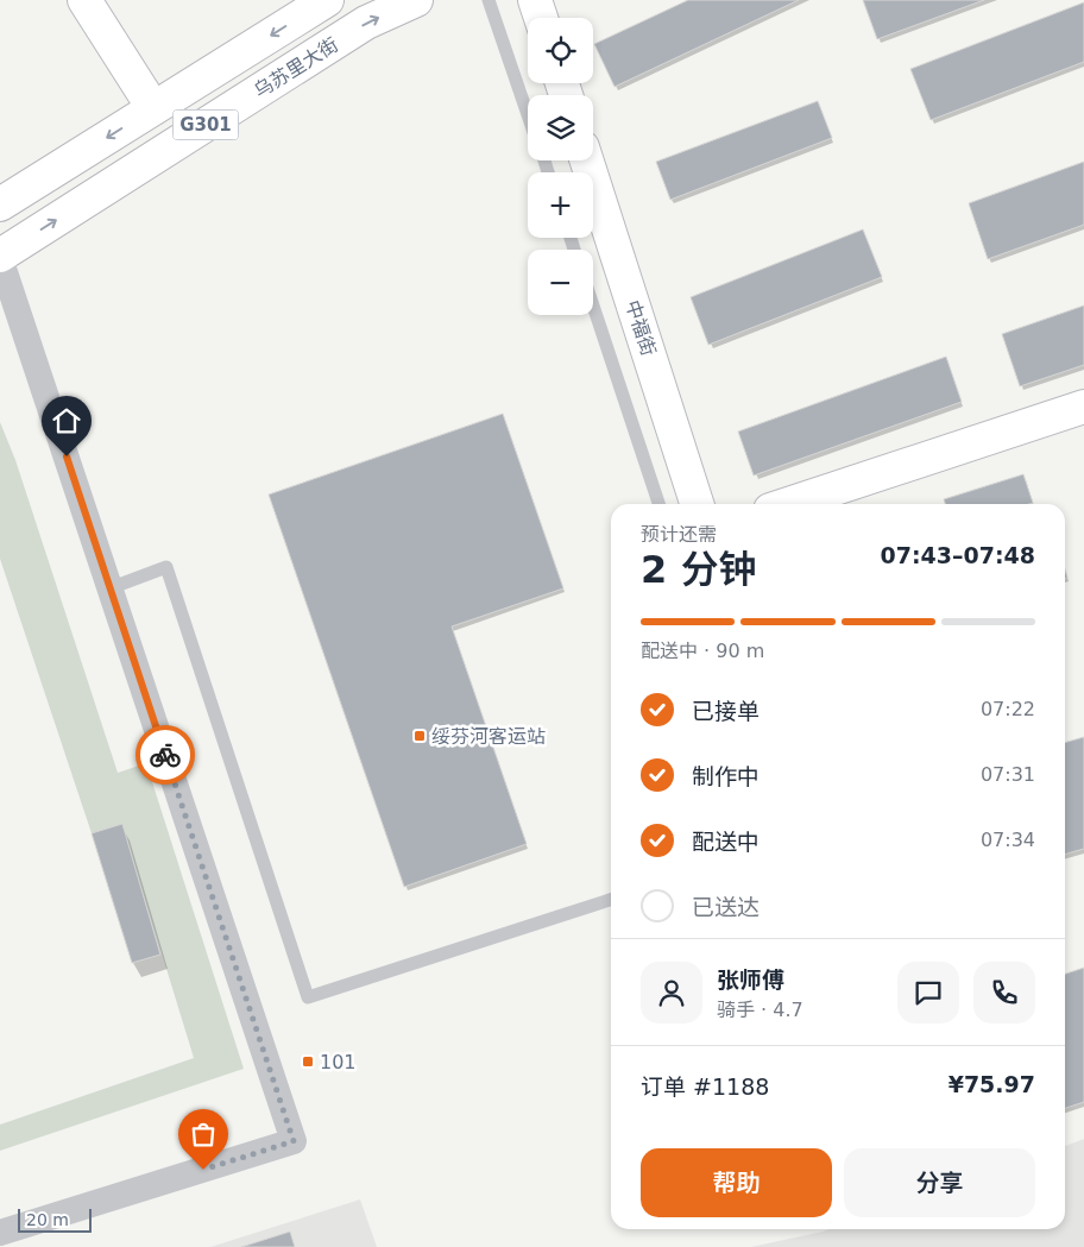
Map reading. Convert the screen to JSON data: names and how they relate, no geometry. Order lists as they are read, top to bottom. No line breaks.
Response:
{"streets":{"main road":["乌苏里大街","G301","中福街"]},"places":{"transit":["绥芬河客运站","101"]},"scale_bar":"20 m","page":{"map_buttons":["+","−"],"heading":["2 分钟","预计还需","07:43–07:48"],"panel":["张师傅","骑手 · 4.7","订单 #1188","¥75.97"],"bar":"配送中 · 90 m","list":[["已接单","07:22"],["制作中","07:31"],["配送中","07:34"],"已送达"],"buttons":["帮助","分享"],"scale":"20 m"}}
